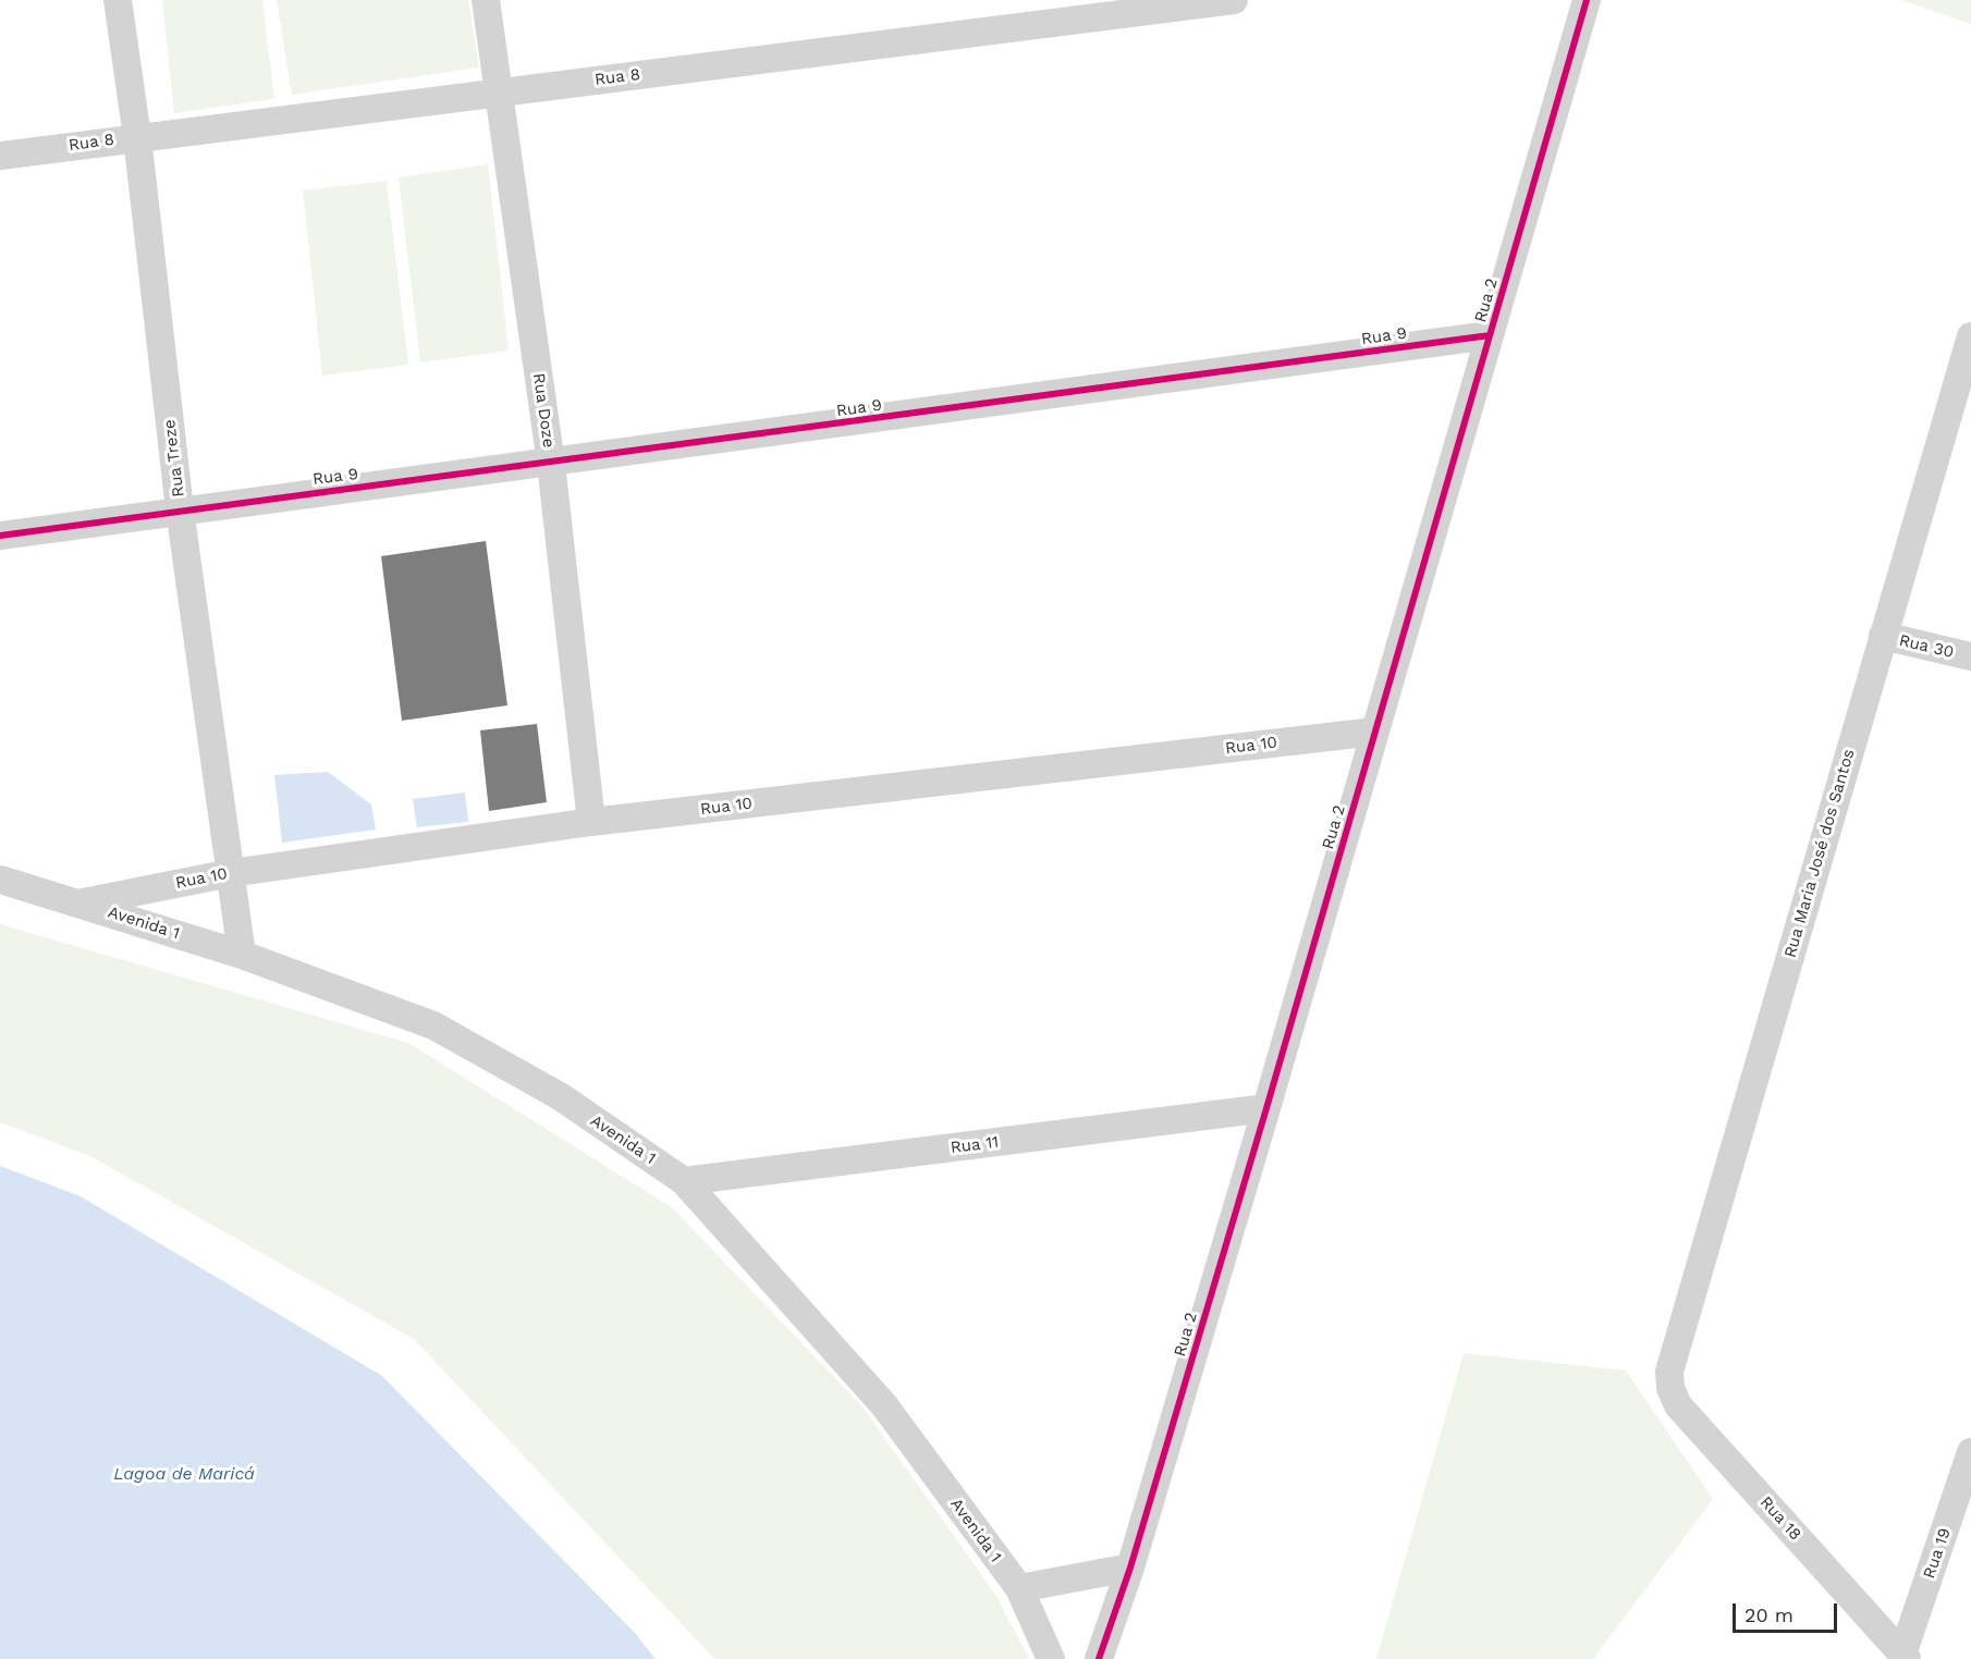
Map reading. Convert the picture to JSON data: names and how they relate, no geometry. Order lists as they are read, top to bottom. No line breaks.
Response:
{"streets":{"street":["Rua 8","Rua 2","Rua 9","Rua Doze","Rua Treze","Rua 30","Rua 10","Rua Maria José dos Santos","Avenida 1","Rua 11","Rua 18","Rua 19"]},"crossings":[["Rua 8","Rua Doze"],["Rua 8","Rua Treze"],["Rua 2","Rua 9"],["Rua 2","Rua 10"],["Rua 2","Rua 11"],["Rua 9","Rua Doze"],["Rua 9","Rua Treze"],["Rua Doze","Rua 10"],["Rua Treze","Rua 10"],["Rua Treze","Avenida 1"],["Rua 30","Rua Maria José dos Santos"],["Rua 10","Avenida 1"],["Rua Maria José dos Santos","Rua 18"],["Avenida 1","Rua 11"],["Rua 18","Rua 19"]],"water":["Lagoa de Maricá"],"scale_bar":"20 m"}
